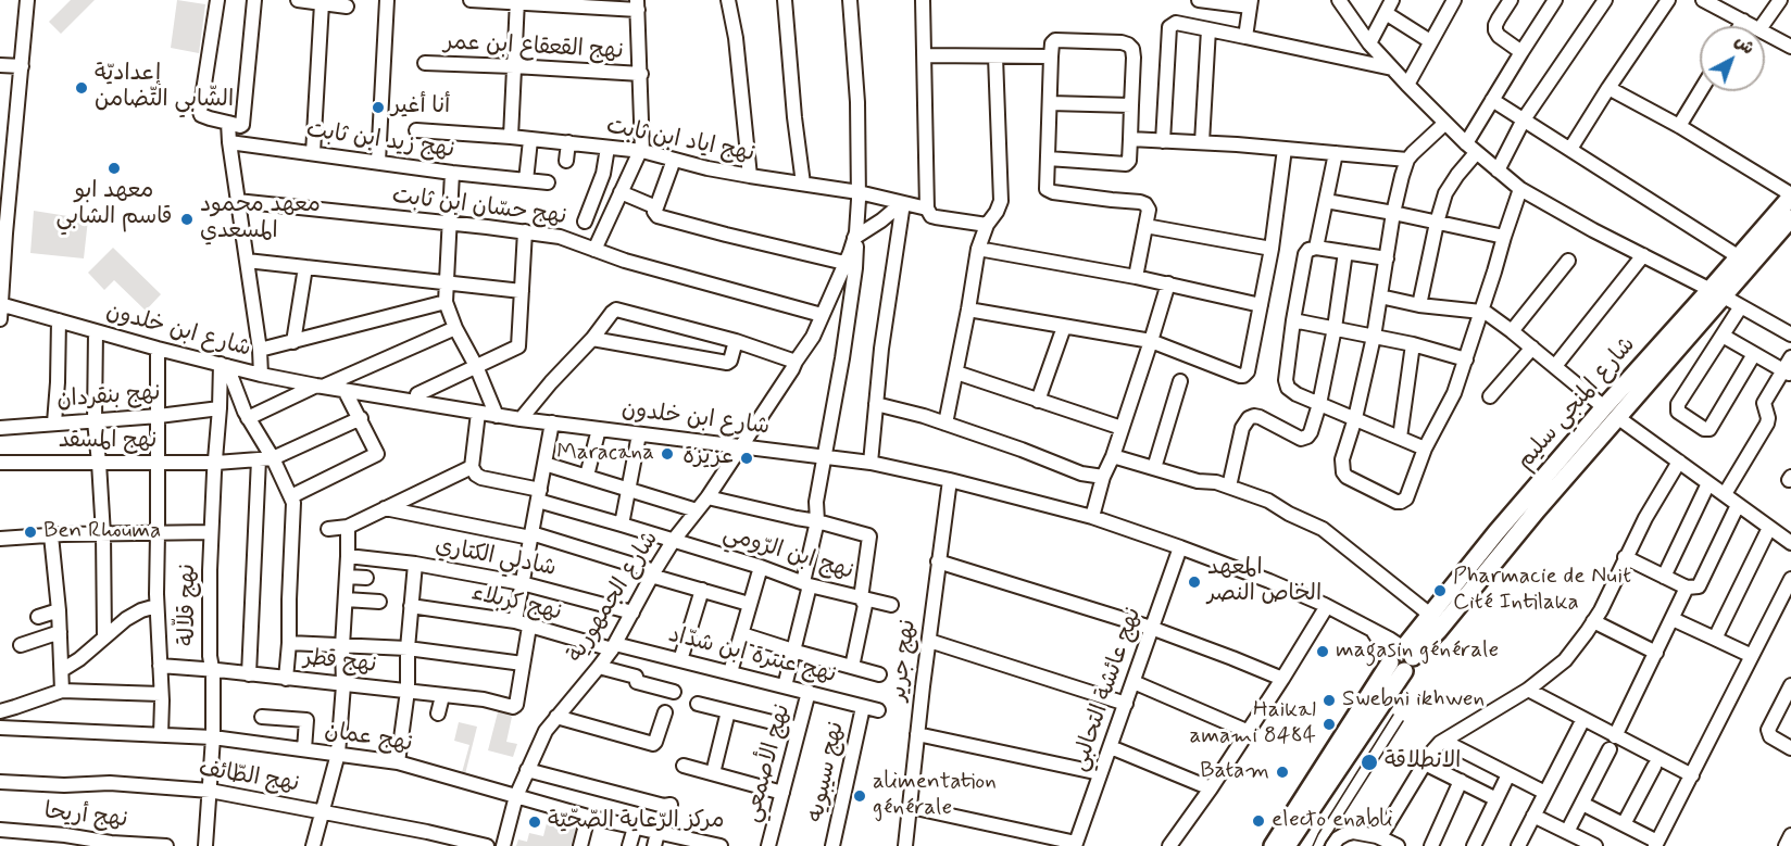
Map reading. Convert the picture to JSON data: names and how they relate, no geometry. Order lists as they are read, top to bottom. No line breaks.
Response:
{"streets":{"main road":["شارع المنجي سليم"],"street":["نهج القعقاع ابن عمر","نهج زيد ابن ثابت","نهج اياد ابن ثابت","نهج حسّان ابن ثابت","شارع ابن خلدون","نهج بنقردان","نهج المسقد","نهج ابن الرّومي","شادلي الكتاري","شارع الجمهورية","نهج كربلاء","نهج قلاّلة","نهج عنترة ابن شدّاد","نهج جرير","نهج قطر","نهج عائشة التحالبي","نهج عمان","نهج الأصمعي","نهج سيبويه","نهج الطّائف","نهج أريحا"]},"crossings":[["نهج حسّان ابن ثابت","شارع الجمهورية"],["شارع ابن خلدون","شارع المنجي سليم"],["شارع ابن خلدون","شارع الجمهورية"],["شارع ابن خلدون","نهج قلاّلة"],["شارع ابن خلدون","نهج جرير"],["شارع ابن خلدون","نهج عائشة التحالبي"],["نهج بنقردان","نهج قلاّلة"],["نهج المسقد","نهج قلاّلة"],["نهج ابن الرّومي","شارع الجمهورية"],["شادلي الكتاري","شارع الجمهورية"],["شارع الجمهورية","نهج كربلاء"],["شارع الجمهورية","نهج عنترة ابن شدّاد"],["شارع الجمهورية","نهج عمان"],["نهج كربلاء","نهج عنترة ابن شدّاد"],["نهج قلاّلة","نهج قطر"],["نهج قلاّلة","نهج عمان"],["نهج قلاّلة","نهج الطّائف"],["نهج عنترة ابن شدّاد","نهج الأصمعي"],["نهج عنترة ابن شدّاد","نهج سيبويه"]],"places":["إعداديّة الشّابي التّضامن","أنا أغير","معهد ابو قاسم الشابي","معهد محمود المسعدي","Maracana","عزيزة","Ben Rhouma","المعهد الخاص النصر","Pharmacie de Nuit Cité Intilaka","magasin générale","Swebni ikhwen","Haikal amami 8484","الانطلاقة","Batam","alimentation générale","electo enabli","مركز الرّعاية الصّحّيّة"],"north":"top right"}
